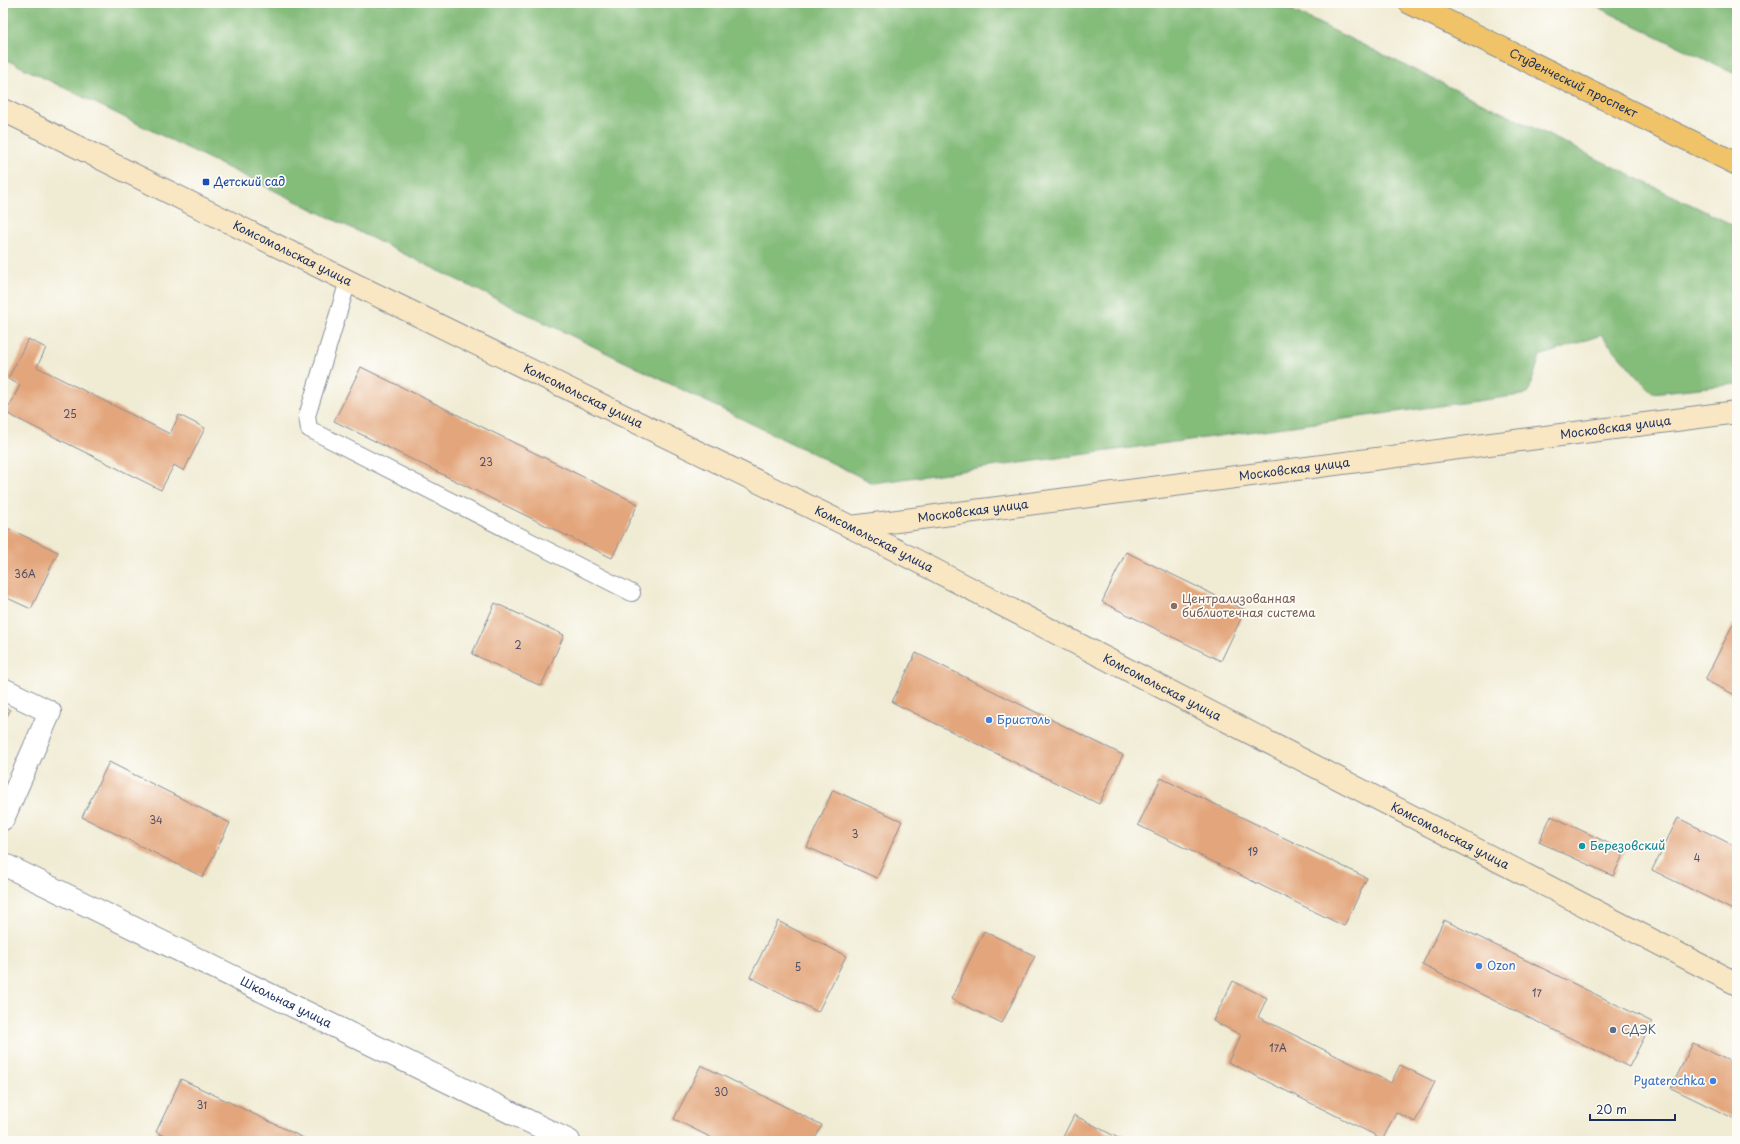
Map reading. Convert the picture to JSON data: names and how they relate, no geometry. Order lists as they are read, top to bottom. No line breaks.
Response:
{"streets":{"highway":["Студенческий проспект"],"main road":["Комсомольская улица","Московская улица"],"street":["Школьная улица"]},"crossings":[["Комсомольская улица","Московская улица"]],"places":{"transit":["Детский сад"],"other":["Централизованная библиотечная система","Бристоль","Березовский","Ozon","СДЭК","Pyaterochka"]},"house_numbers":["25","23","36А","2","34","3","19","4","5","17","17А","30","31"],"scale_bar":"20 m"}
